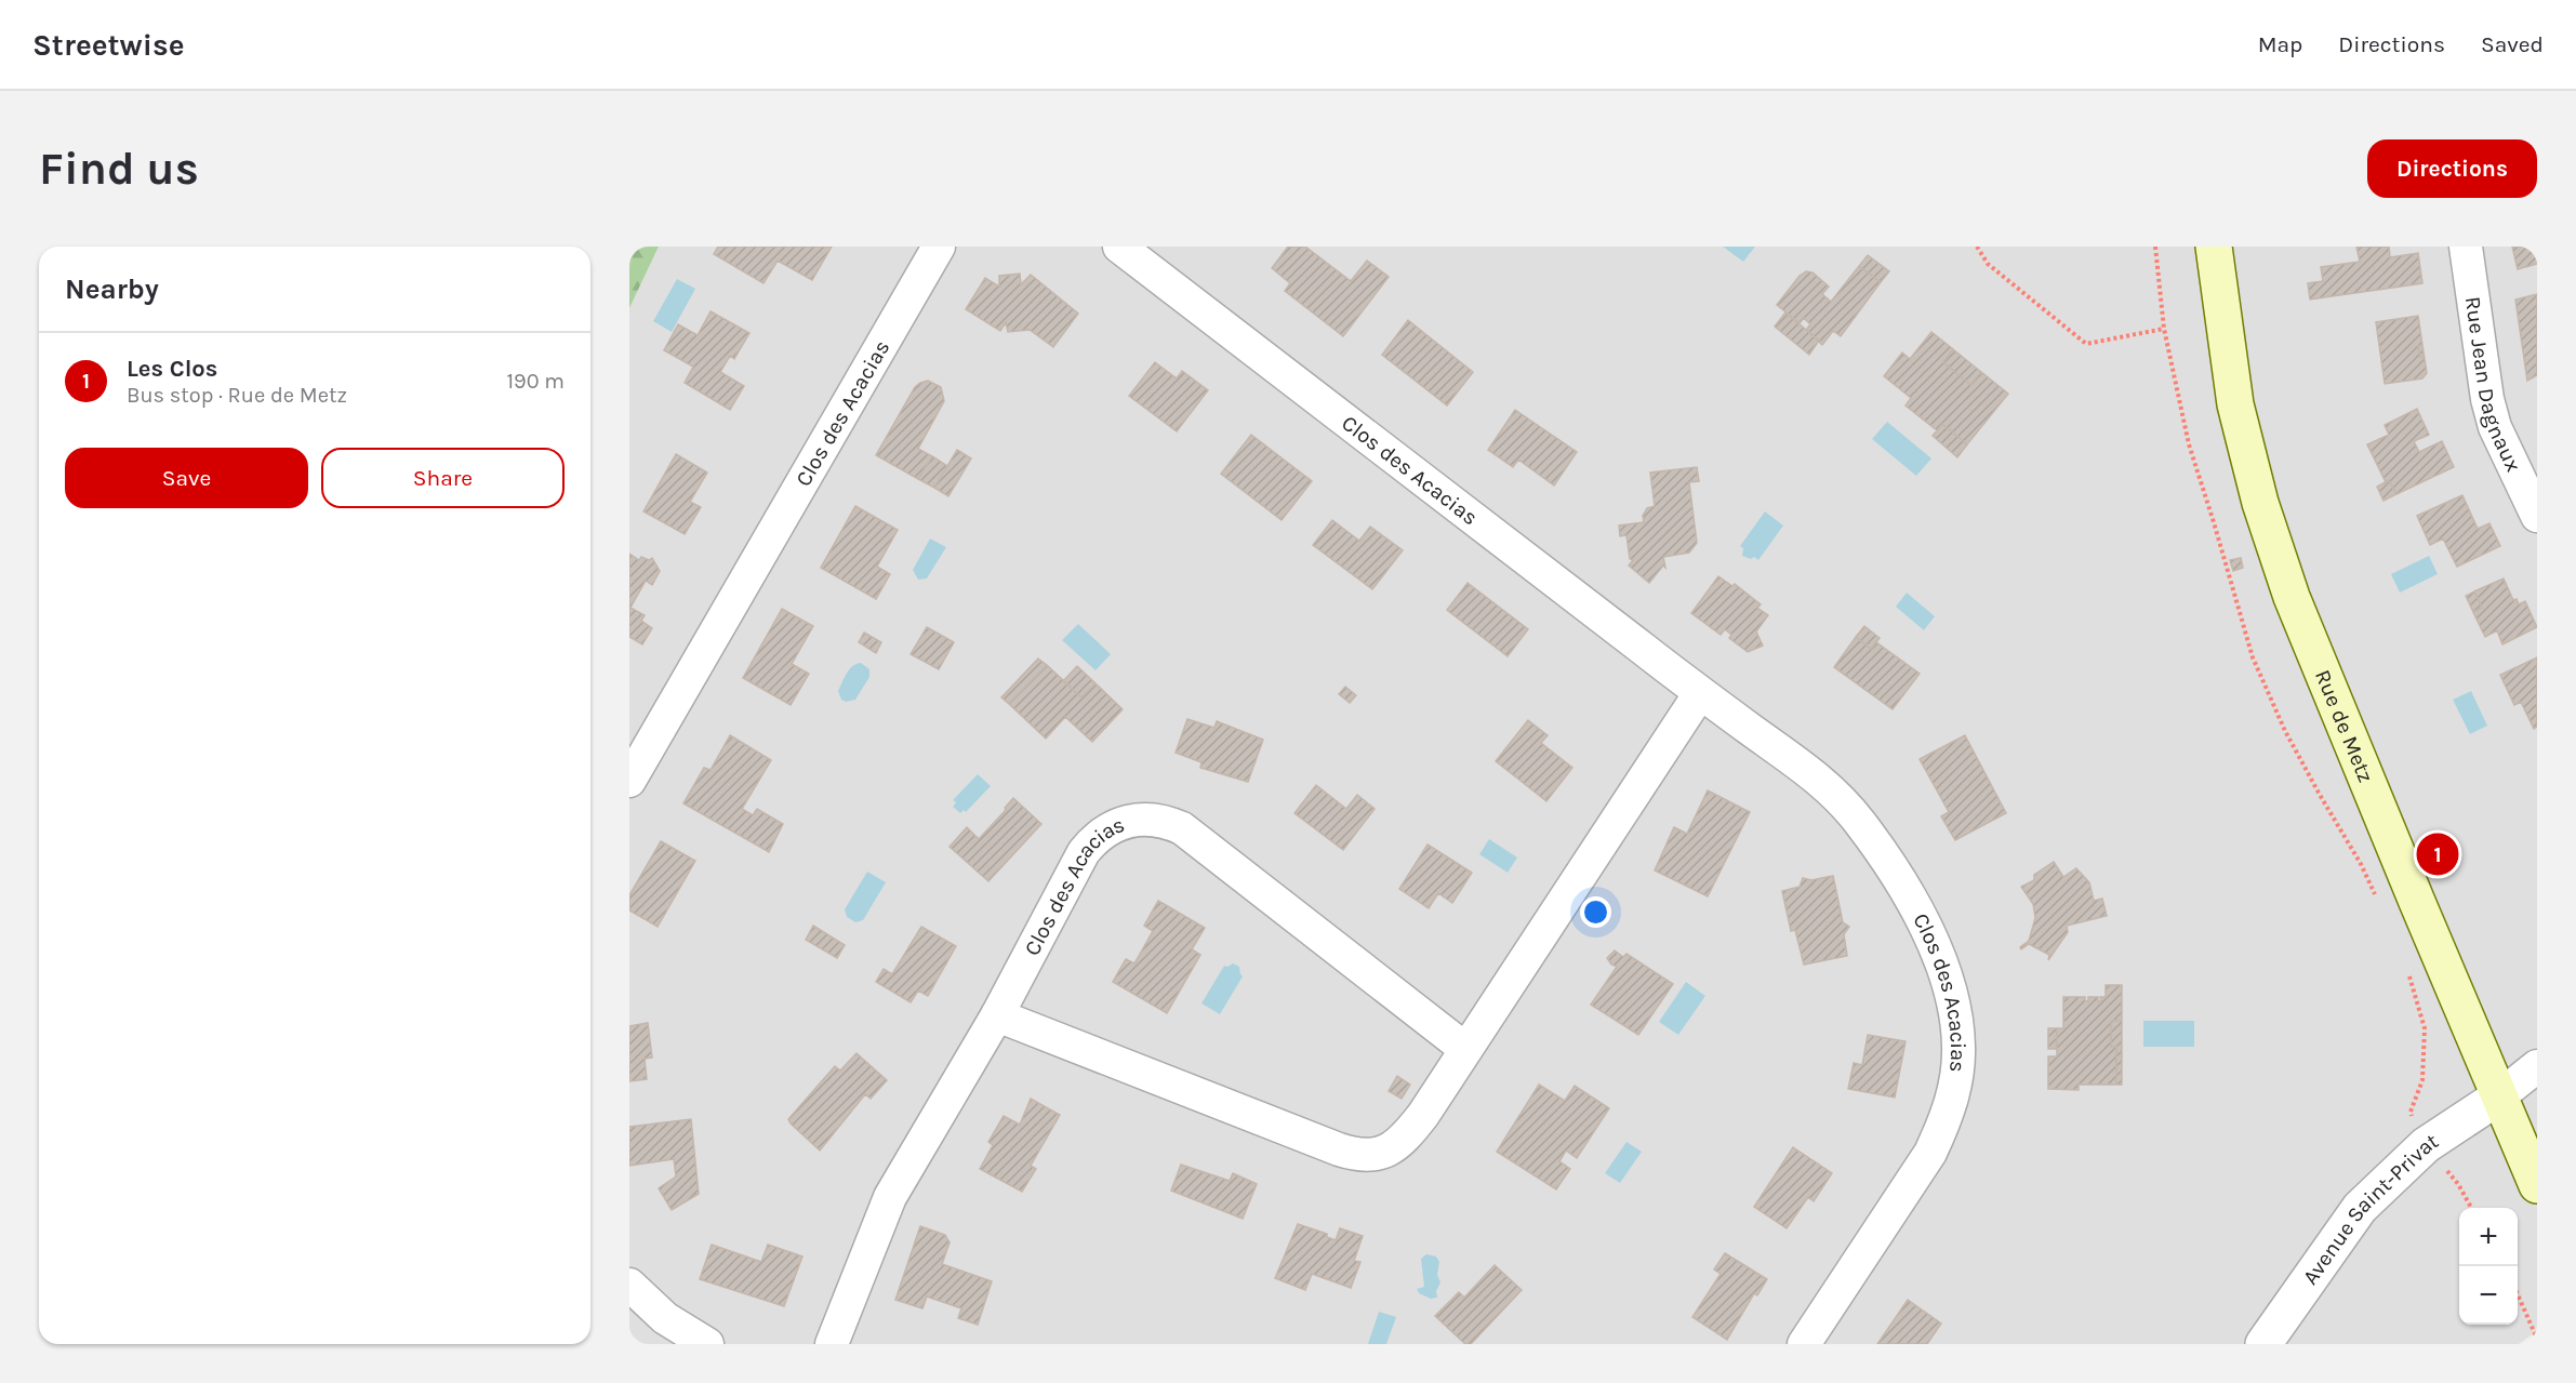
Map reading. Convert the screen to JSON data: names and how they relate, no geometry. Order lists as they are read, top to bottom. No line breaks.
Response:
{"streets":{"main road":["Rue de Metz"],"street":["Rue Jean Dagnaux","Clos des Acacias","Avenue Saint-Privat"]},"crossings":[["Rue de Metz","Avenue Saint-Privat"]],"page":{"header":"Streetwise","nav":["Map","Directions","Saved"],"buttons":["Directions",["Save","Share"]],"title":"Find us","heading":"Nearby","list":[{"mark":"1","name":"Les Clos","note":"Bus stop · Rue de Metz","value":"190 m"}],"pins":"1","map_buttons":["+","−"]}}
